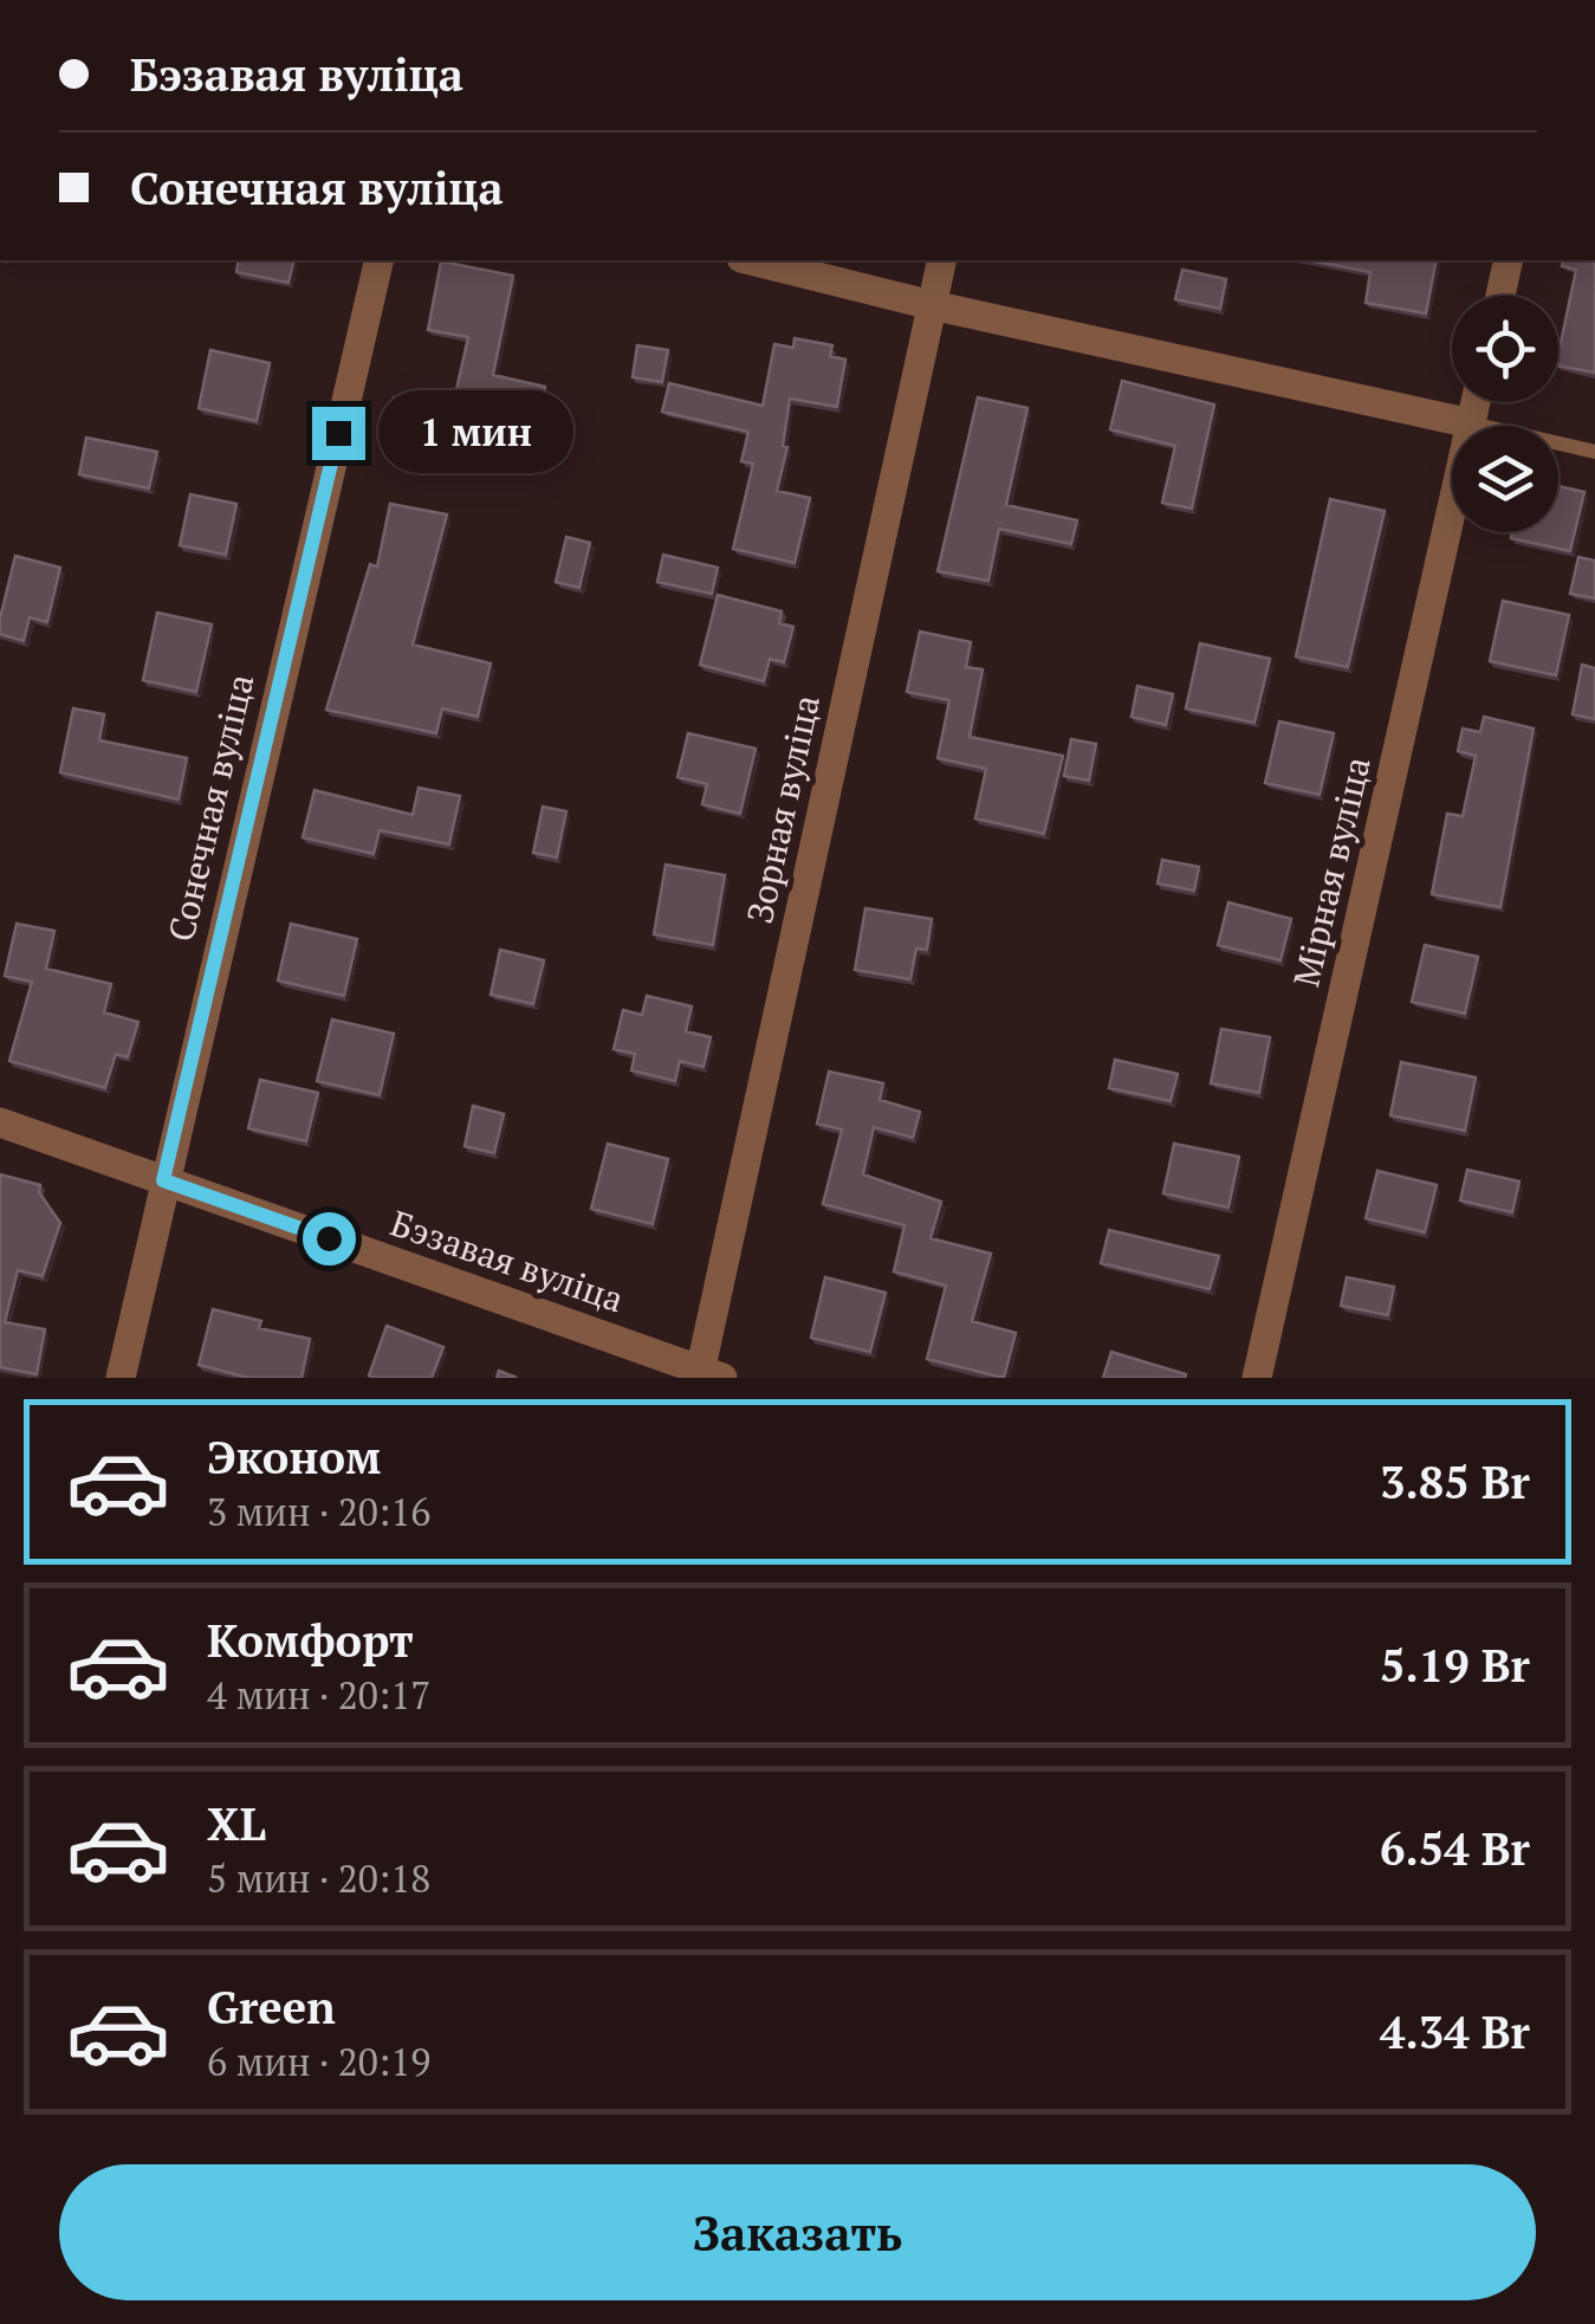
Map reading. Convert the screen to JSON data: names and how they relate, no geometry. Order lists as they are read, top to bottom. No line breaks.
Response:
{"streets":{"street":["Сонечная вуліца","Зорная вуліца","Мірная вуліца","Бэзавая вуліца"]},"crossings":[["Сонечная вуліца","Бэзавая вуліца"],["Зорная вуліца","Бэзавая вуліца"]],"page":{"banner":["Бэзавая вуліца","Сонечная вуліца"],"bubble":"1 мин","list":[{"name":"Эконом","note":"3 мин · 20:16","value":"3.85 Br"},{"name":"Комфорт","note":"4 мин · 20:17","value":"5.19 Br"},{"name":"XL","note":"5 мин · 20:18","value":"6.54 Br"},{"name":"Green","note":"6 мин · 20:19","value":"4.34 Br"}],"buttons":"Заказать"}}
